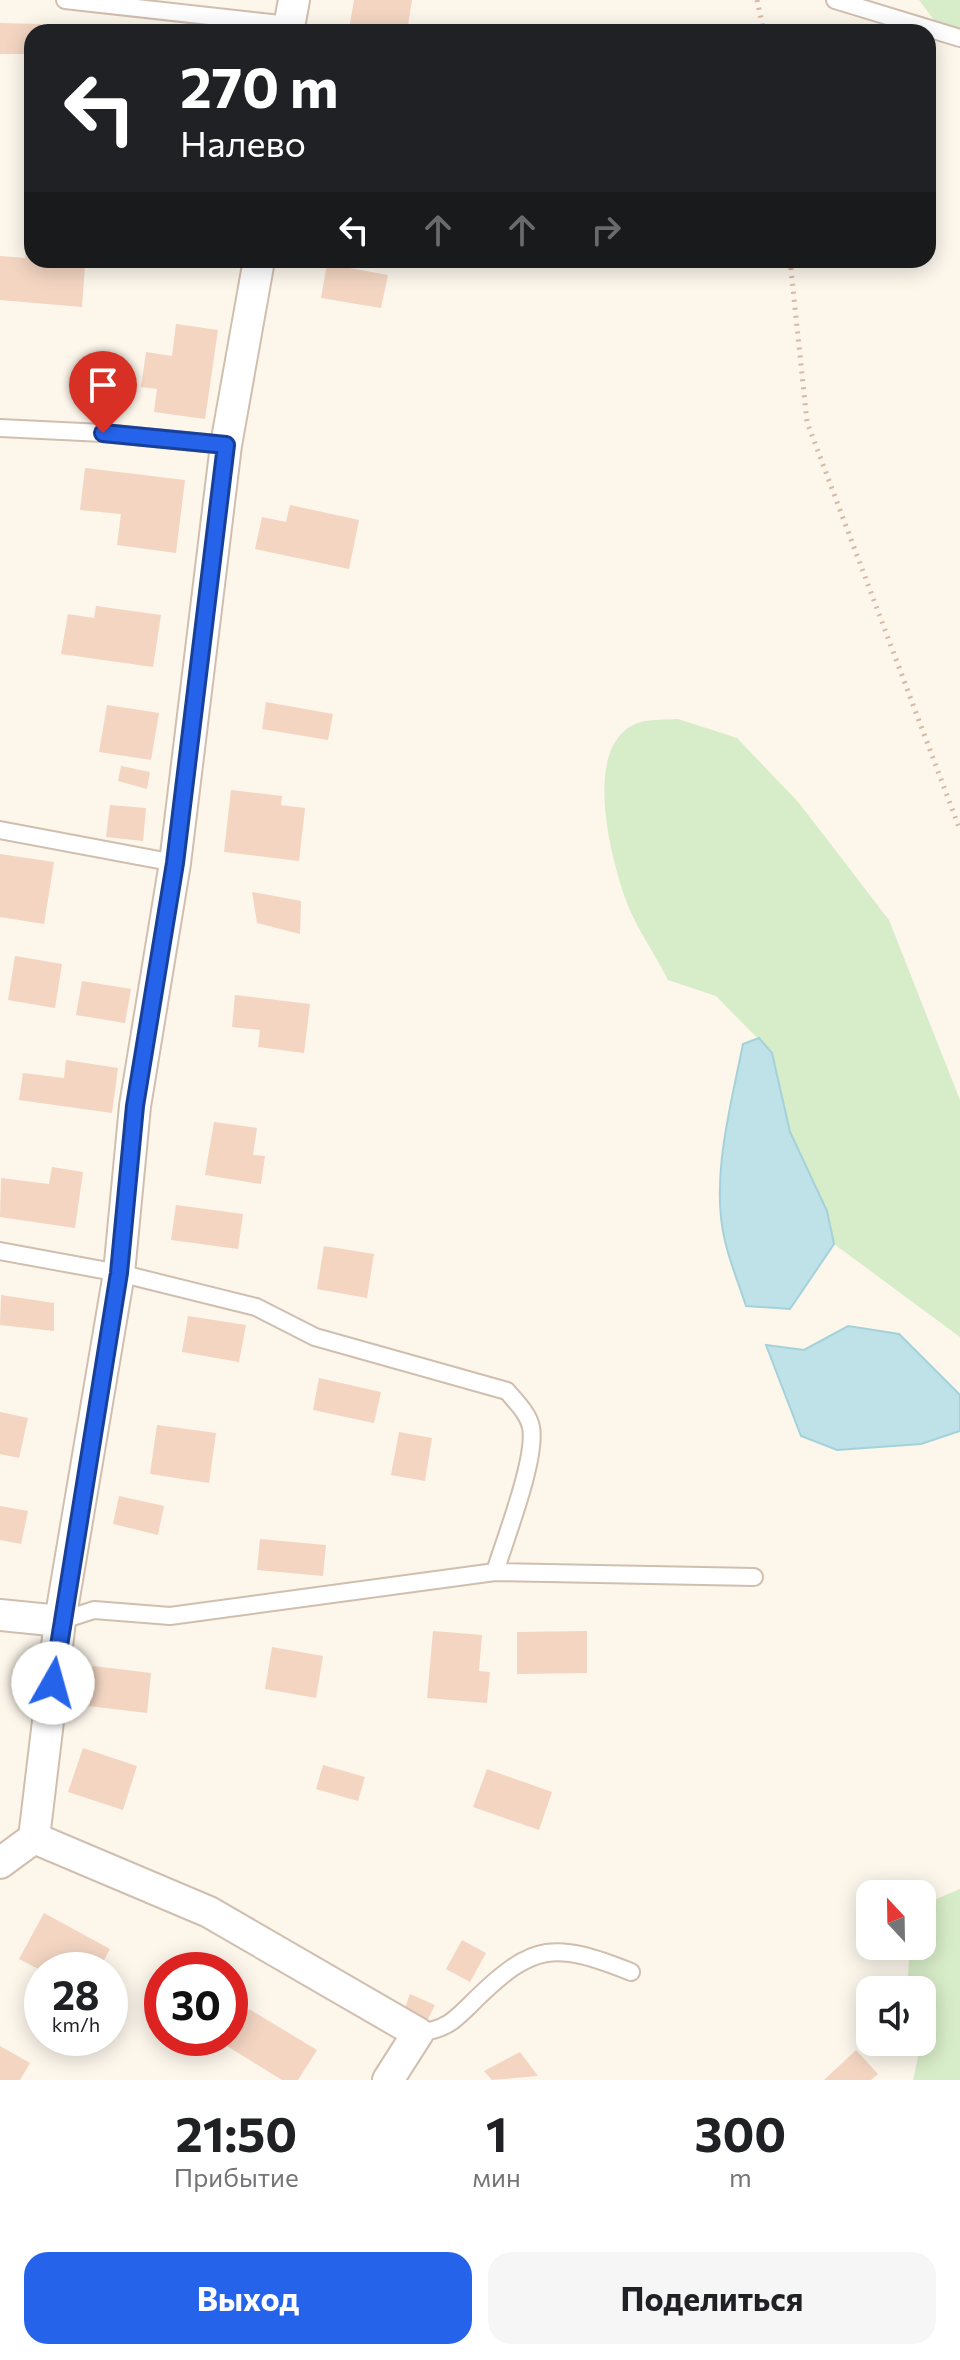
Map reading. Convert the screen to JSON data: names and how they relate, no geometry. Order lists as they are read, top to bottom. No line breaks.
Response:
{"north":"top","page":{"turn":["270 m","Налево"],"speed":"28 km/h","limit":"30","eta":["21:50","Прибытие","1","мин","300","m"],"buttons":["Выход","Поделиться"]}}
